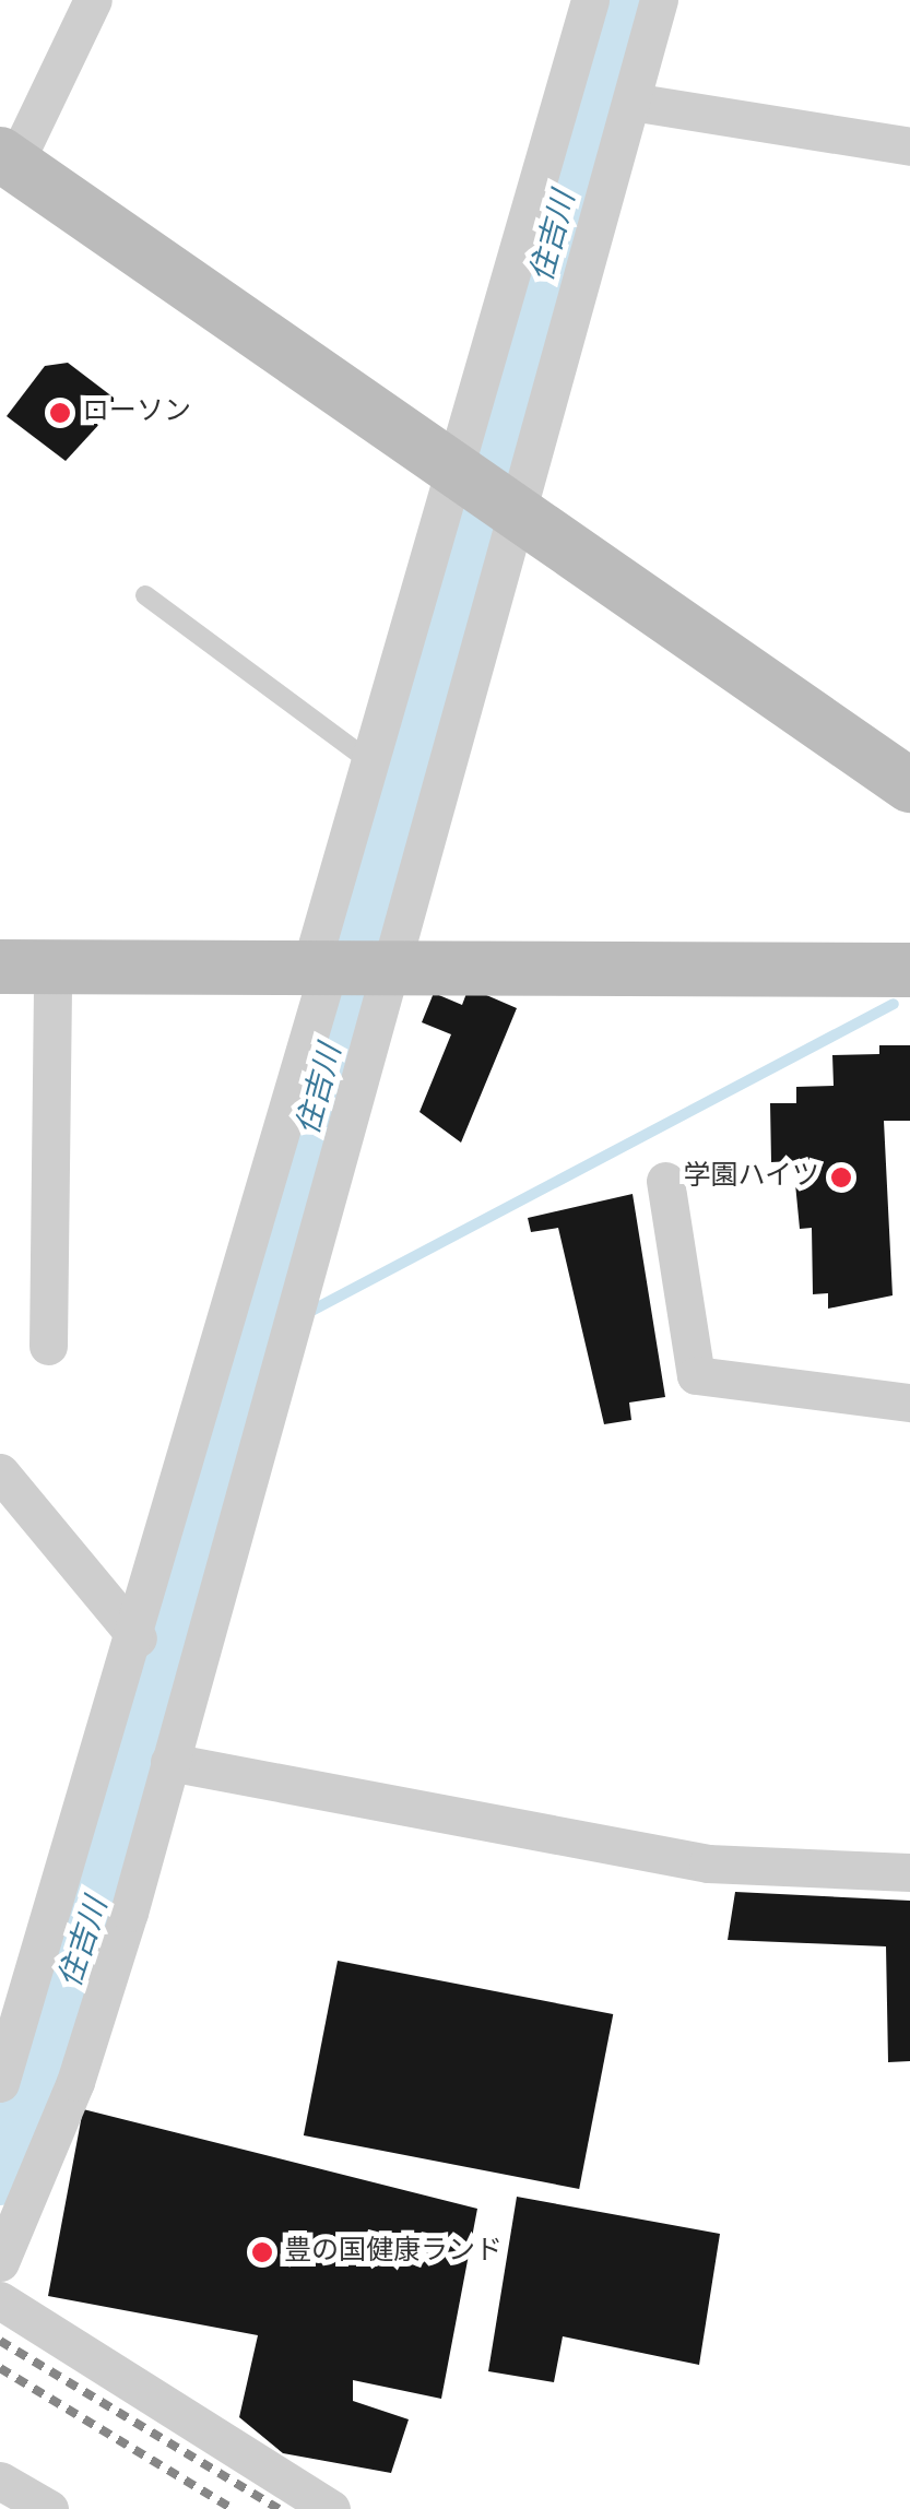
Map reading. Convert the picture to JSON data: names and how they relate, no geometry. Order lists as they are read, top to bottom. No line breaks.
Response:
{"water":["住吉川"],"places":["ローソン","学園ハイツ","豊の国健康ランド"]}
